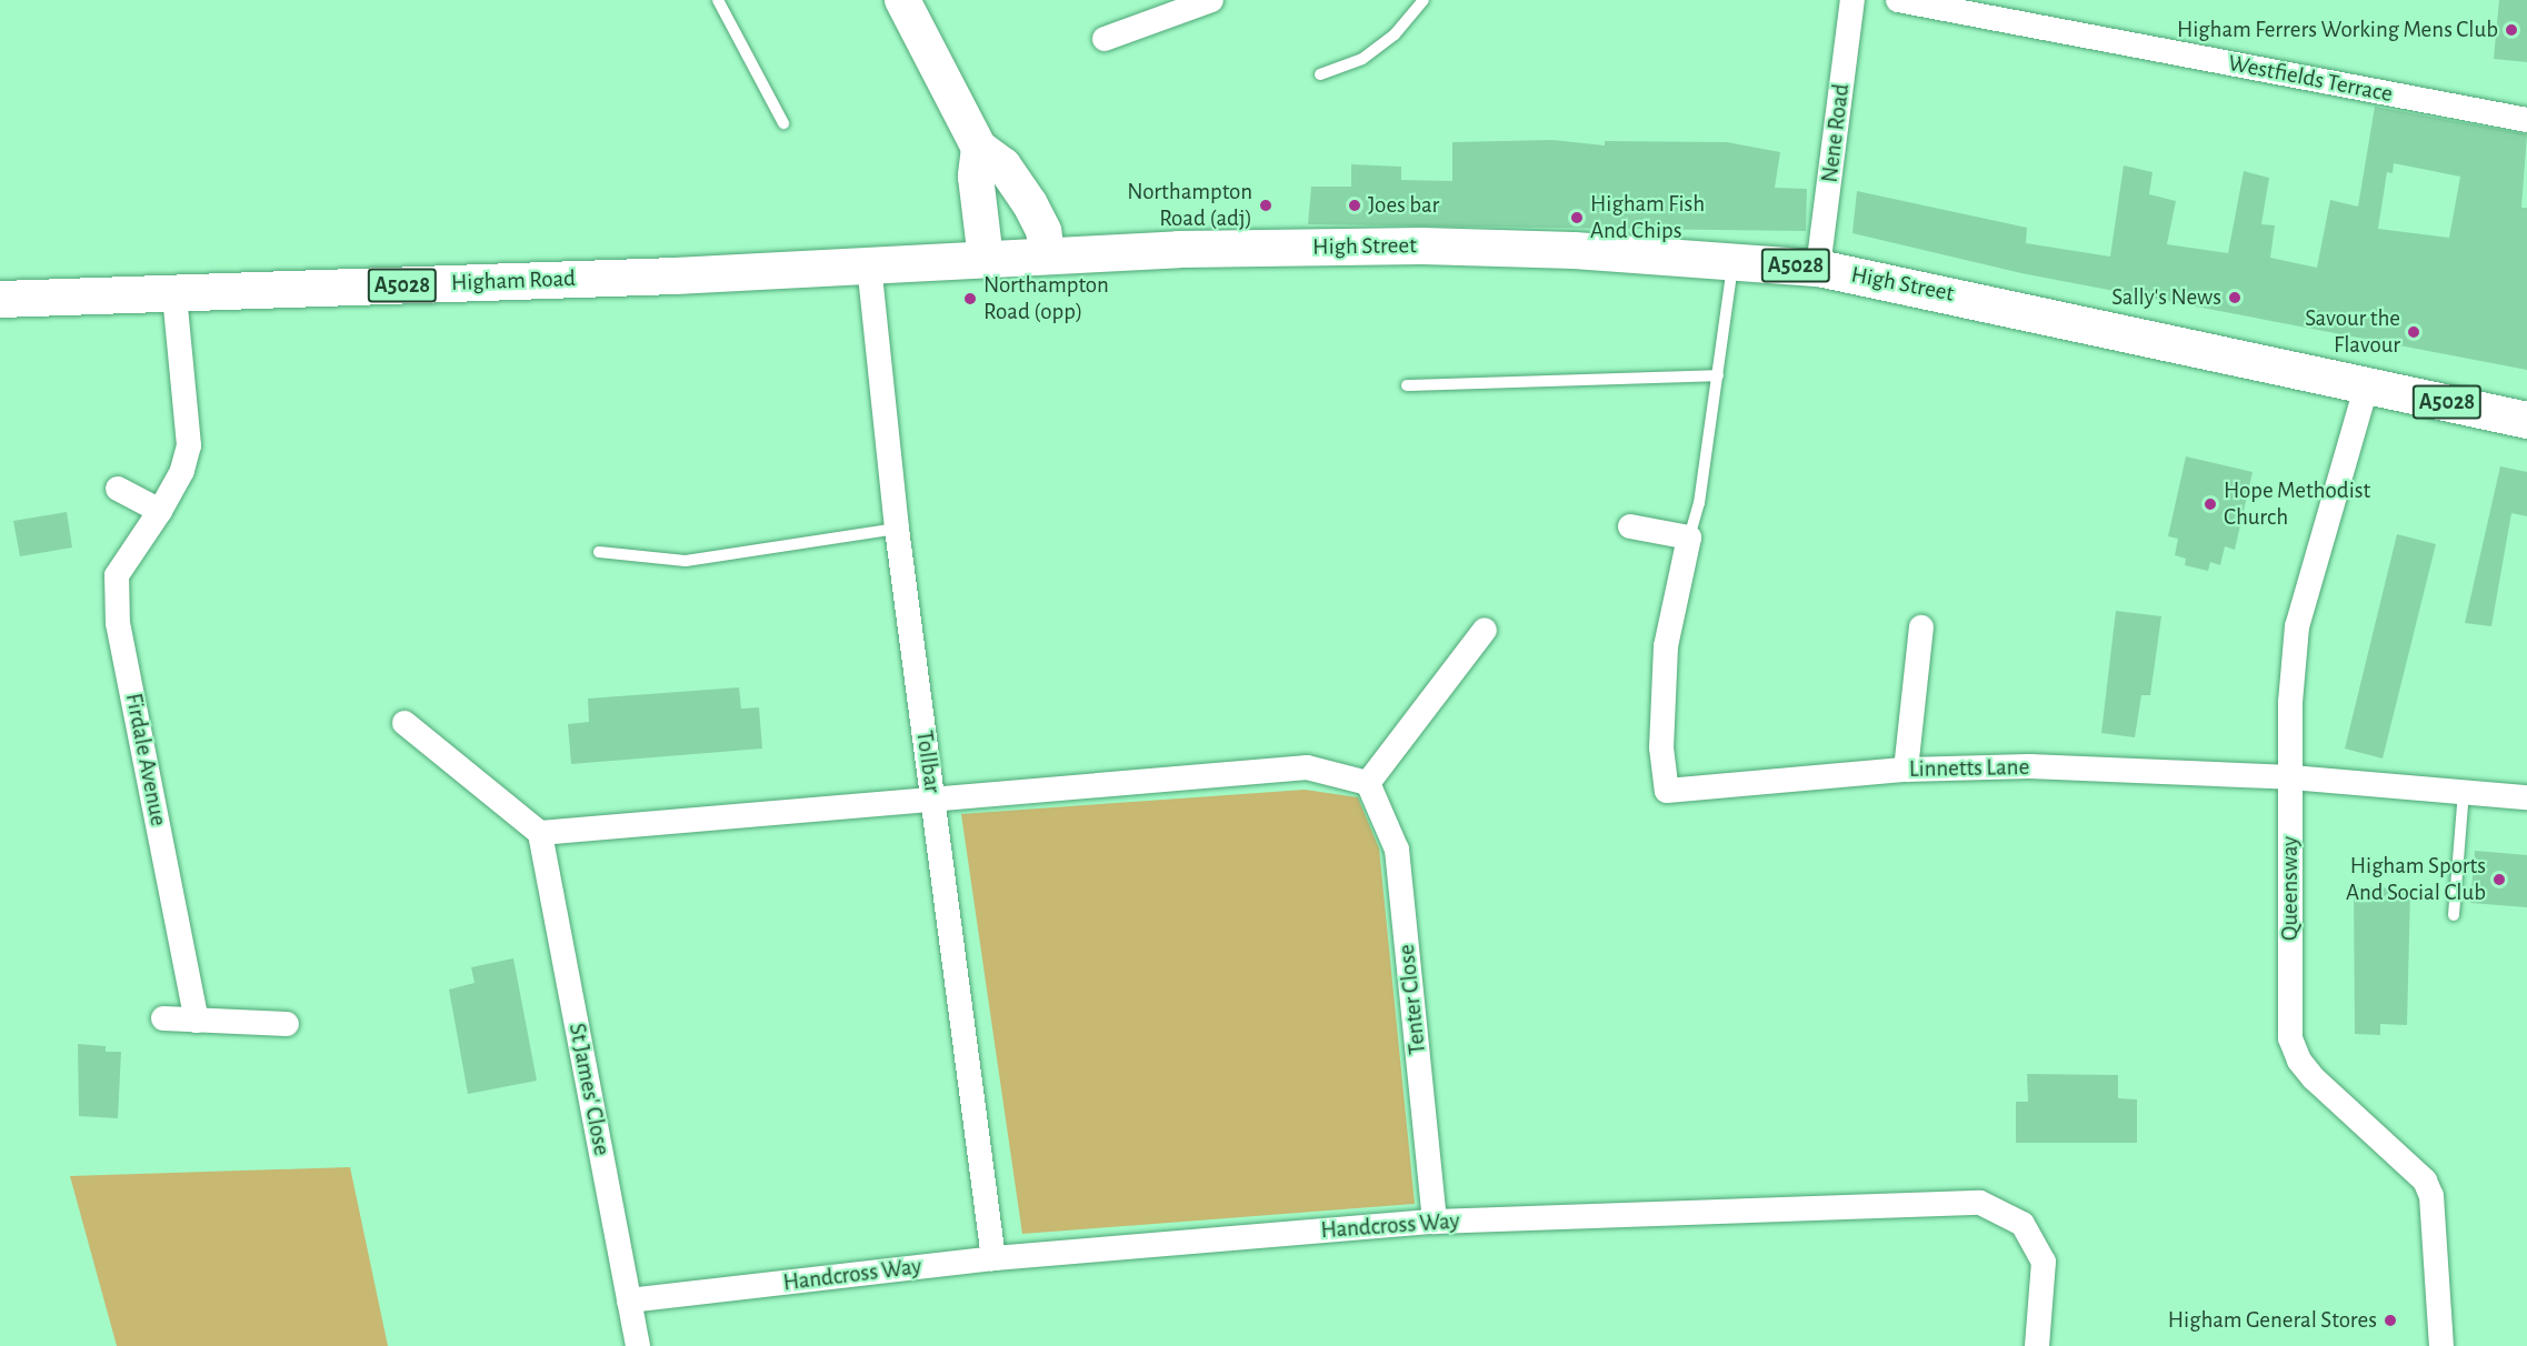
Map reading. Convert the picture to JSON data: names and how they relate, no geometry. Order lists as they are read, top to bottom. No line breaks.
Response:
{"streets":{"main road":["High Street","A5028","Higham Road"],"street":["Westfields Terrace","Nene Road","Firdale Avenue","Tollbar","Linnetts Lane","Queensway","Tenter Close","St James' Close","Handcross Way"]},"crossings":[["Nene Road","High Street"],["High Street","Higham Road"],["High Street","Linnetts Lane"],["High Street","Queensway"],["Higham Road","Firdale Avenue"],["Higham Road","Tollbar"],["Tollbar","Handcross Way"],["Linnetts Lane","Queensway"],["Tenter Close","Handcross Way"],["St James' Close","Handcross Way"]],"places":["Higham Ferrers Working Mens Club","Northampton Road (adj)","Joes bar","Higham Fish And Chips","Sally's News","Northampton Road (opp)","Savour the Flavour","Hope Methodist Church","Higham Sports And Social Club","Higham General Stores"]}
